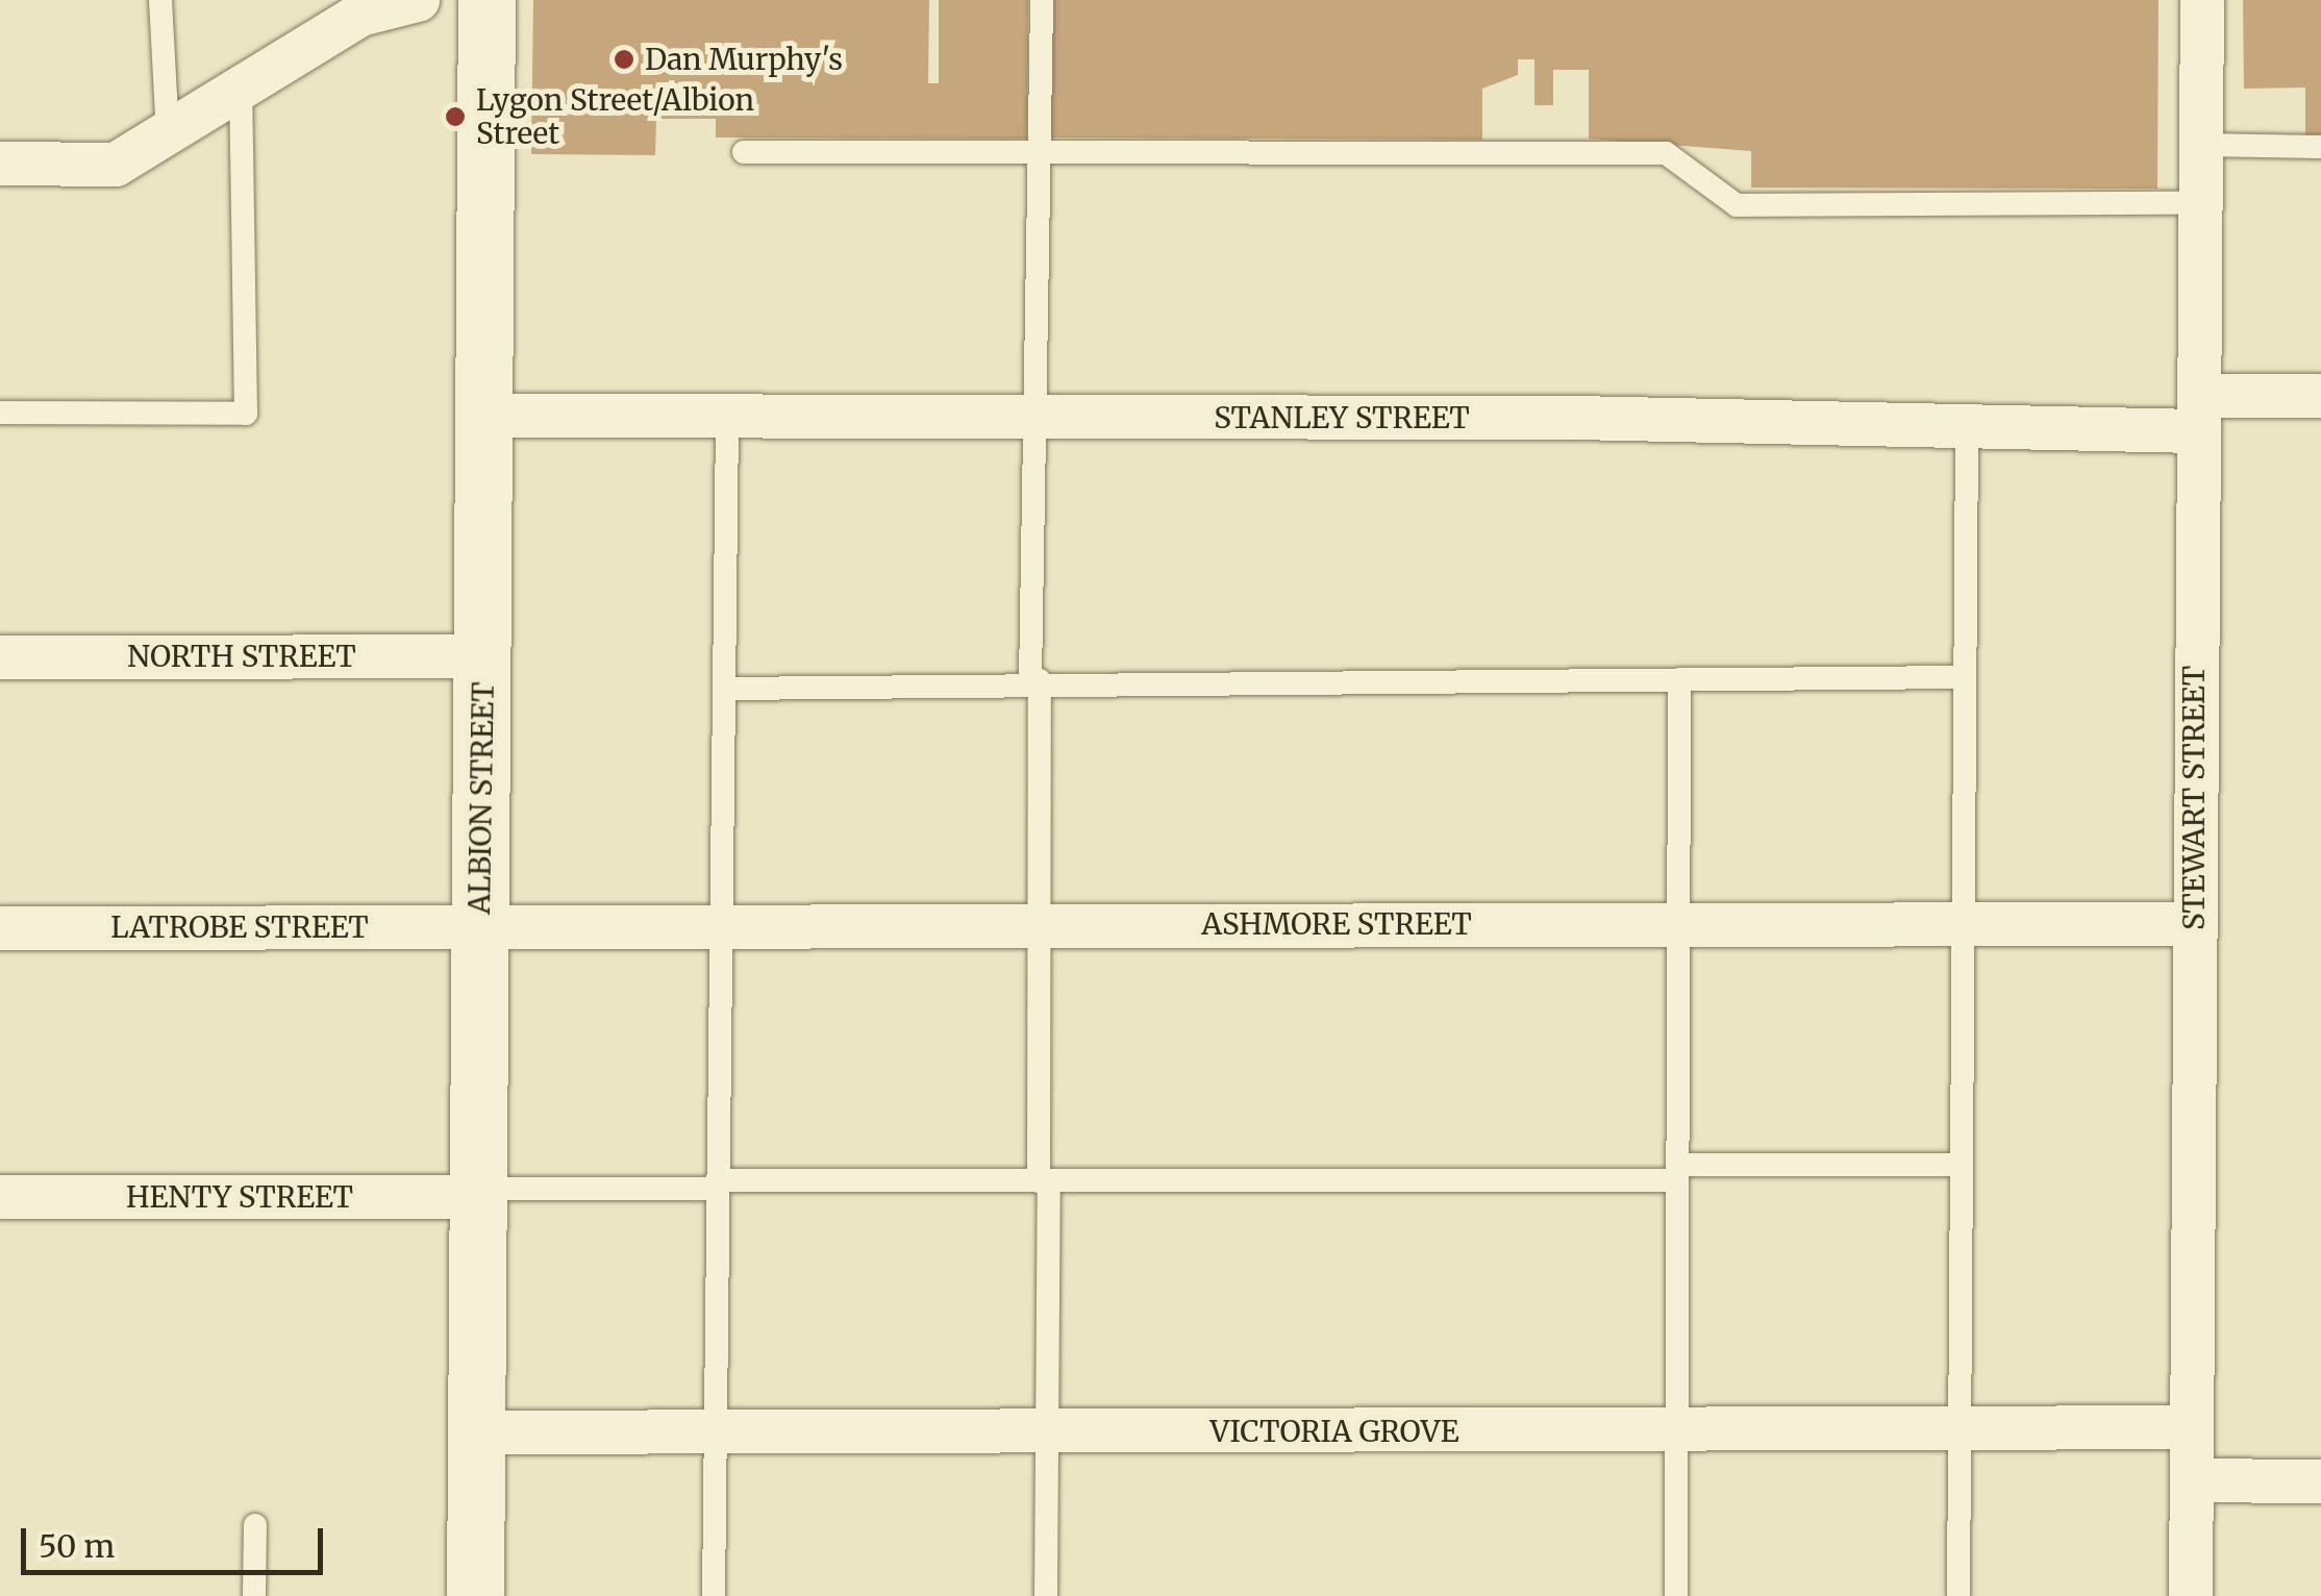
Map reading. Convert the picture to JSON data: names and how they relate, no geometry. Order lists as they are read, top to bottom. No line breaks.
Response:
{"streets":{"street":["STANLEY STREET","NORTH STREET","ALBION STREET","STEWART STREET","ASHMORE STREET","LATROBE STREET","HENTY STREET","VICTORIA GROVE"]},"crossings":[["STANLEY STREET","ALBION STREET"],["STANLEY STREET","STEWART STREET"],["NORTH STREET","ALBION STREET"],["ALBION STREET","ASHMORE STREET"],["ALBION STREET","LATROBE STREET"],["ALBION STREET","HENTY STREET"],["ALBION STREET","VICTORIA GROVE"],["STEWART STREET","ASHMORE STREET"],["STEWART STREET","VICTORIA GROVE"],["ASHMORE STREET","LATROBE STREET"]],"places":["Dan Murphy's","Lygon Street/Albion Street"],"scale_bar":"50 m"}
